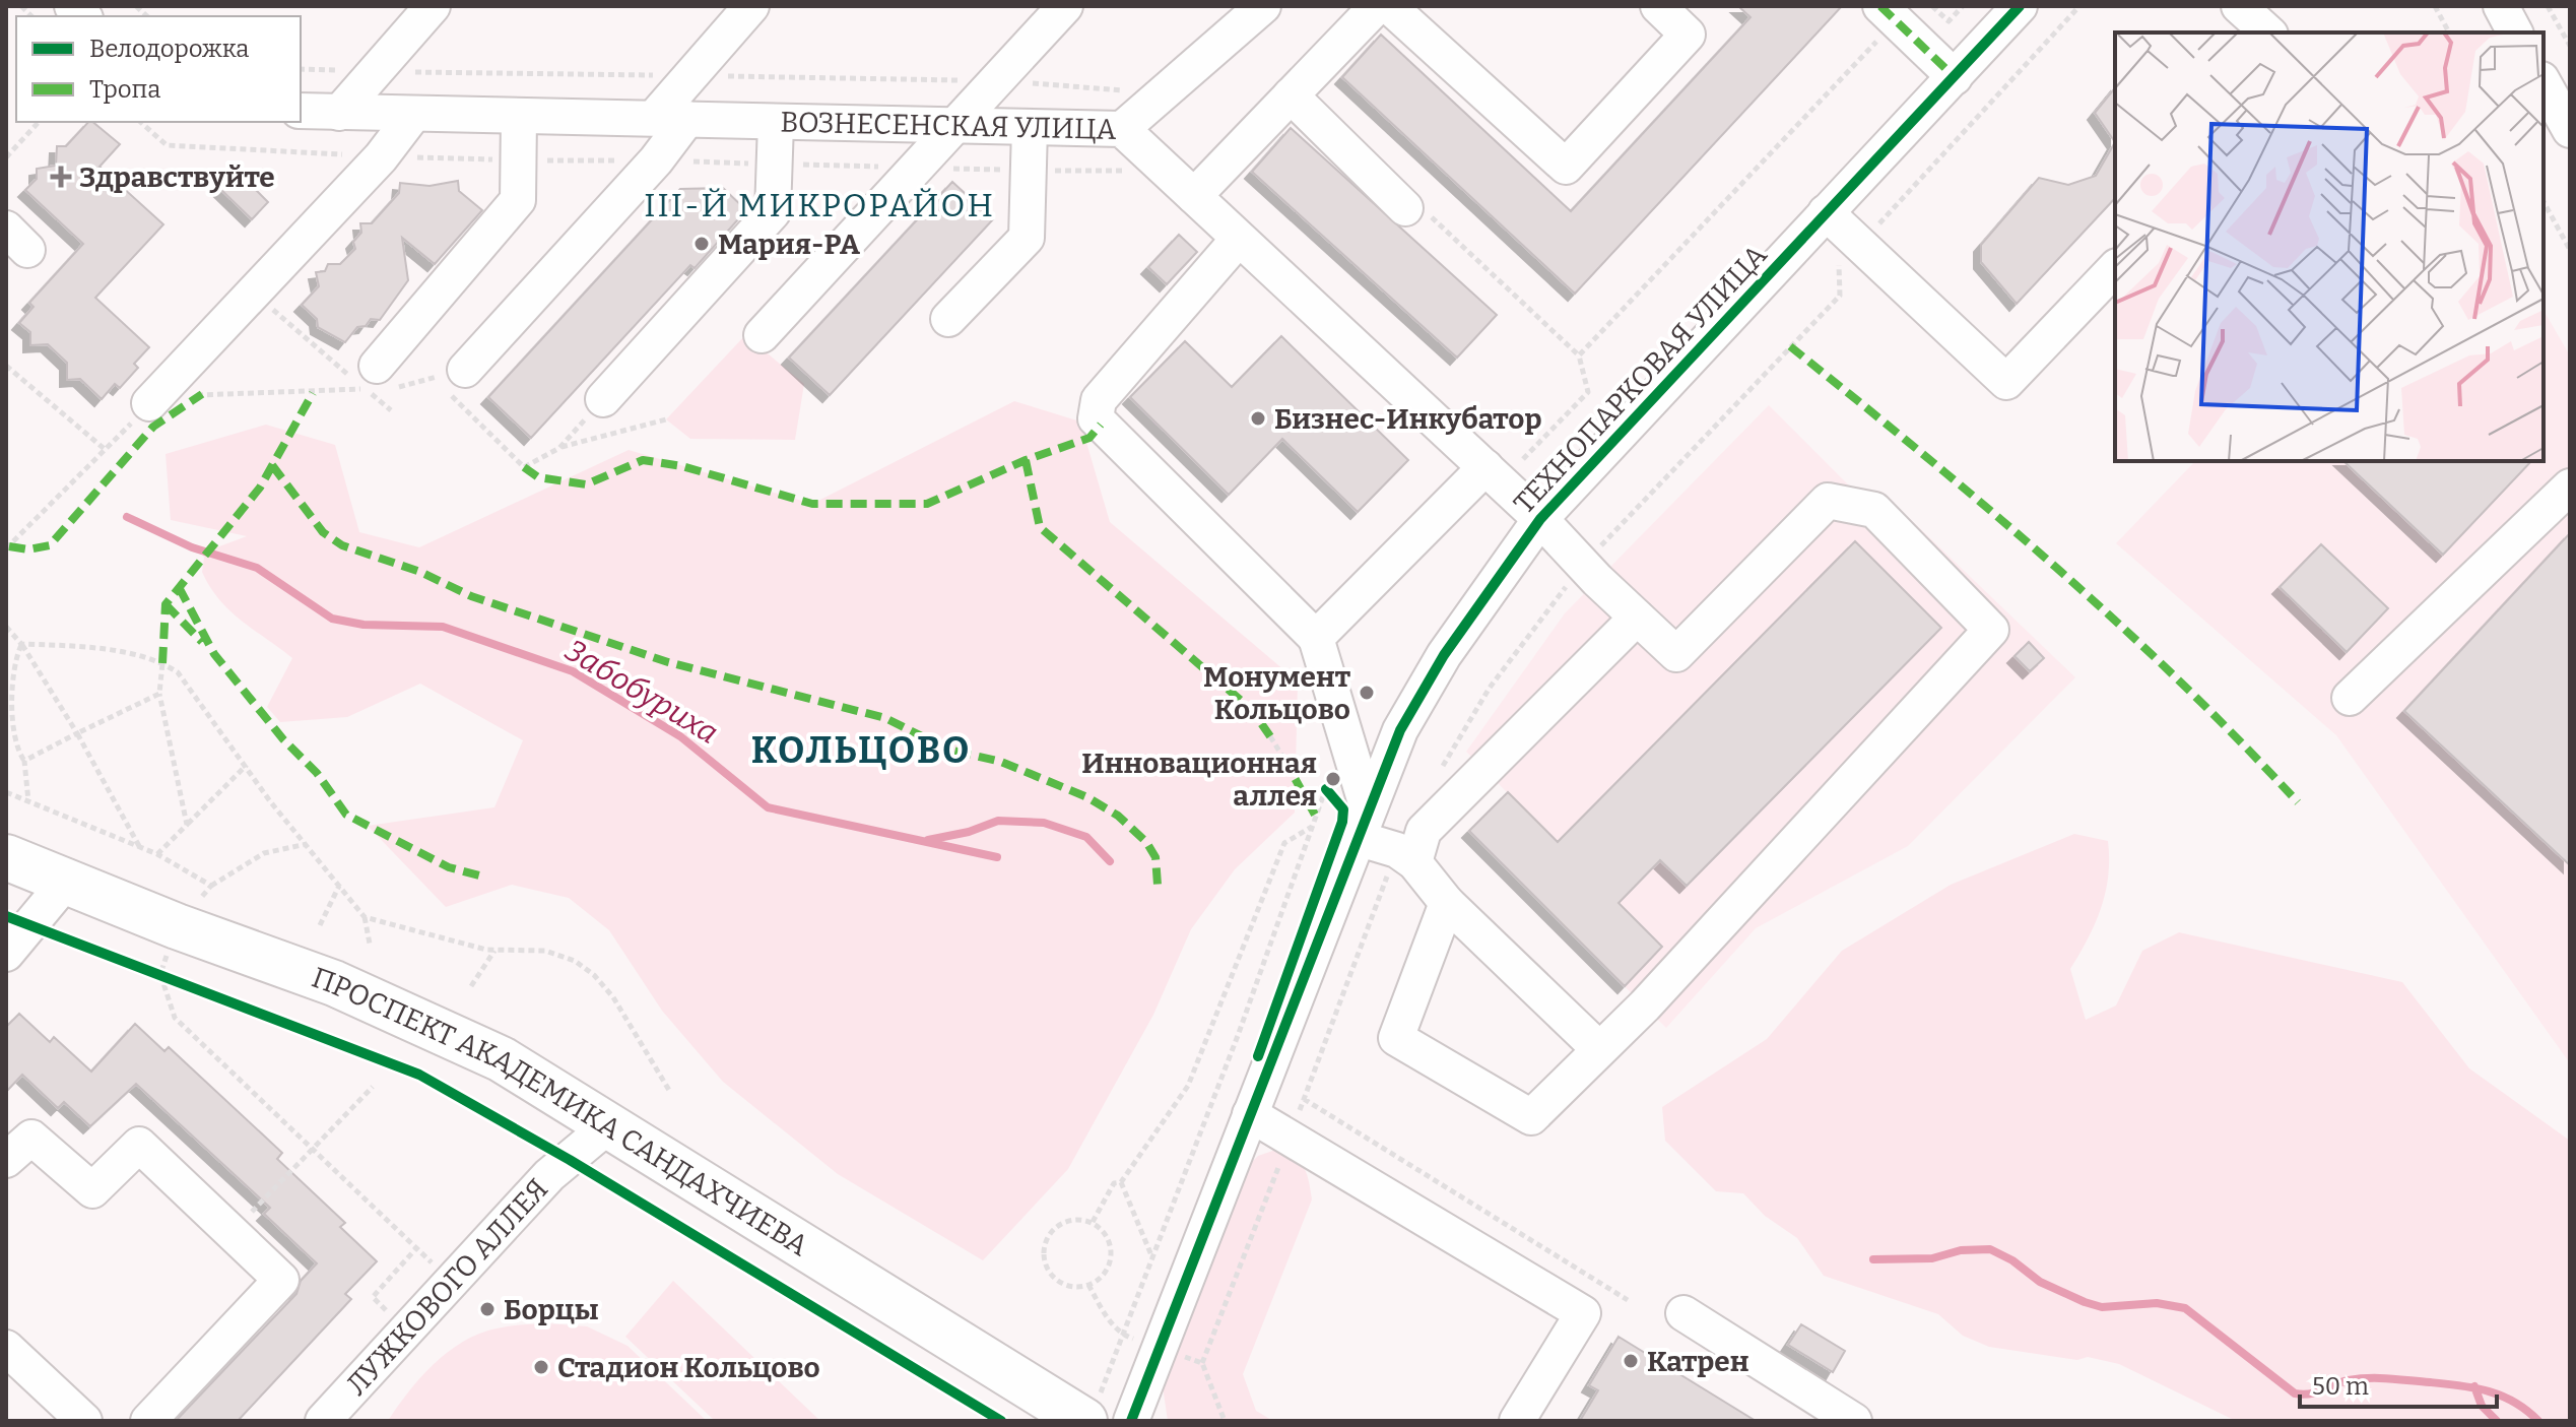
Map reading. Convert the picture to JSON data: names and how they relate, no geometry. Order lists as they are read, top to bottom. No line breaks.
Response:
{"streets":{"main road":["ПРОСПЕКТ АКАДЕМИКА САНДАХЧИЕВА"],"street":["ВОЗНЕСЕНСКАЯ УЛИЦА","ТЕХНОПАРКОВАЯ УЛИЦА","ЛУЖКОВОГО АЛЛЕЯ"]},"crossings":[["ВОЗНЕСЕНСКАЯ УЛИЦА","ТЕХНОПАРКОВАЯ УЛИЦА"],["ПРОСПЕКТ АКАДЕМИКА САНДАХЧИЕВА","ЛУЖКОВОГО АЛЛЕЯ"]],"districts":["III-Й МИКРОРАЙОН","КОЛЬЦОВО"],"water":["Забобуриха"],"places":{"health":["Здравствуйте"],"other":["Мария-РА","Бизнес-Инкубатор","Монумент Кольцово","Инновационная аллея","Борцы","Катрен","Стадион Кольцово"]},"legend":["Велодорожка","Тропа"],"scale_bar":"50 m"}
